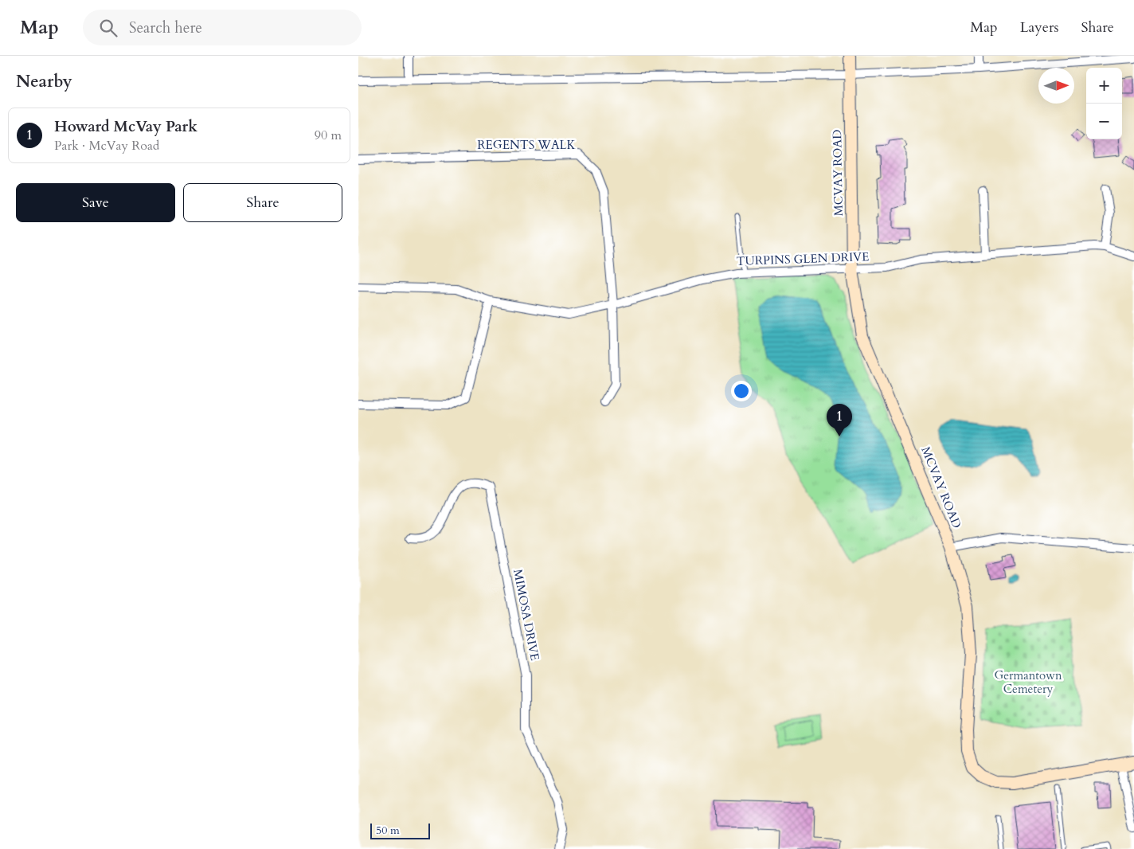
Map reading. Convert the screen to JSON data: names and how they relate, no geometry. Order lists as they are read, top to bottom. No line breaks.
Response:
{"streets":{"street":["REGENTS WALK","MCVAY ROAD","TURPINS GLEN DRIVE","MIMOSA DRIVE"]},"crossings":[["REGENTS WALK","TURPINS GLEN DRIVE"],["MCVAY ROAD","TURPINS GLEN DRIVE"]],"parks":["Germantown Cemetery"],"scale_bar":"50 m","north":"right","page":{"header":"Map","search":"Search here","nav":["Map","Layers","Share"],"heading":"Nearby","map_buttons":["+","−"],"list":[{"mark":"1","name":"Howard McVay Park","note":"Park · McVay Road","value":"90 m"}],"buttons":["Save","Share"],"pins":"1","scale":"50 m"}}
